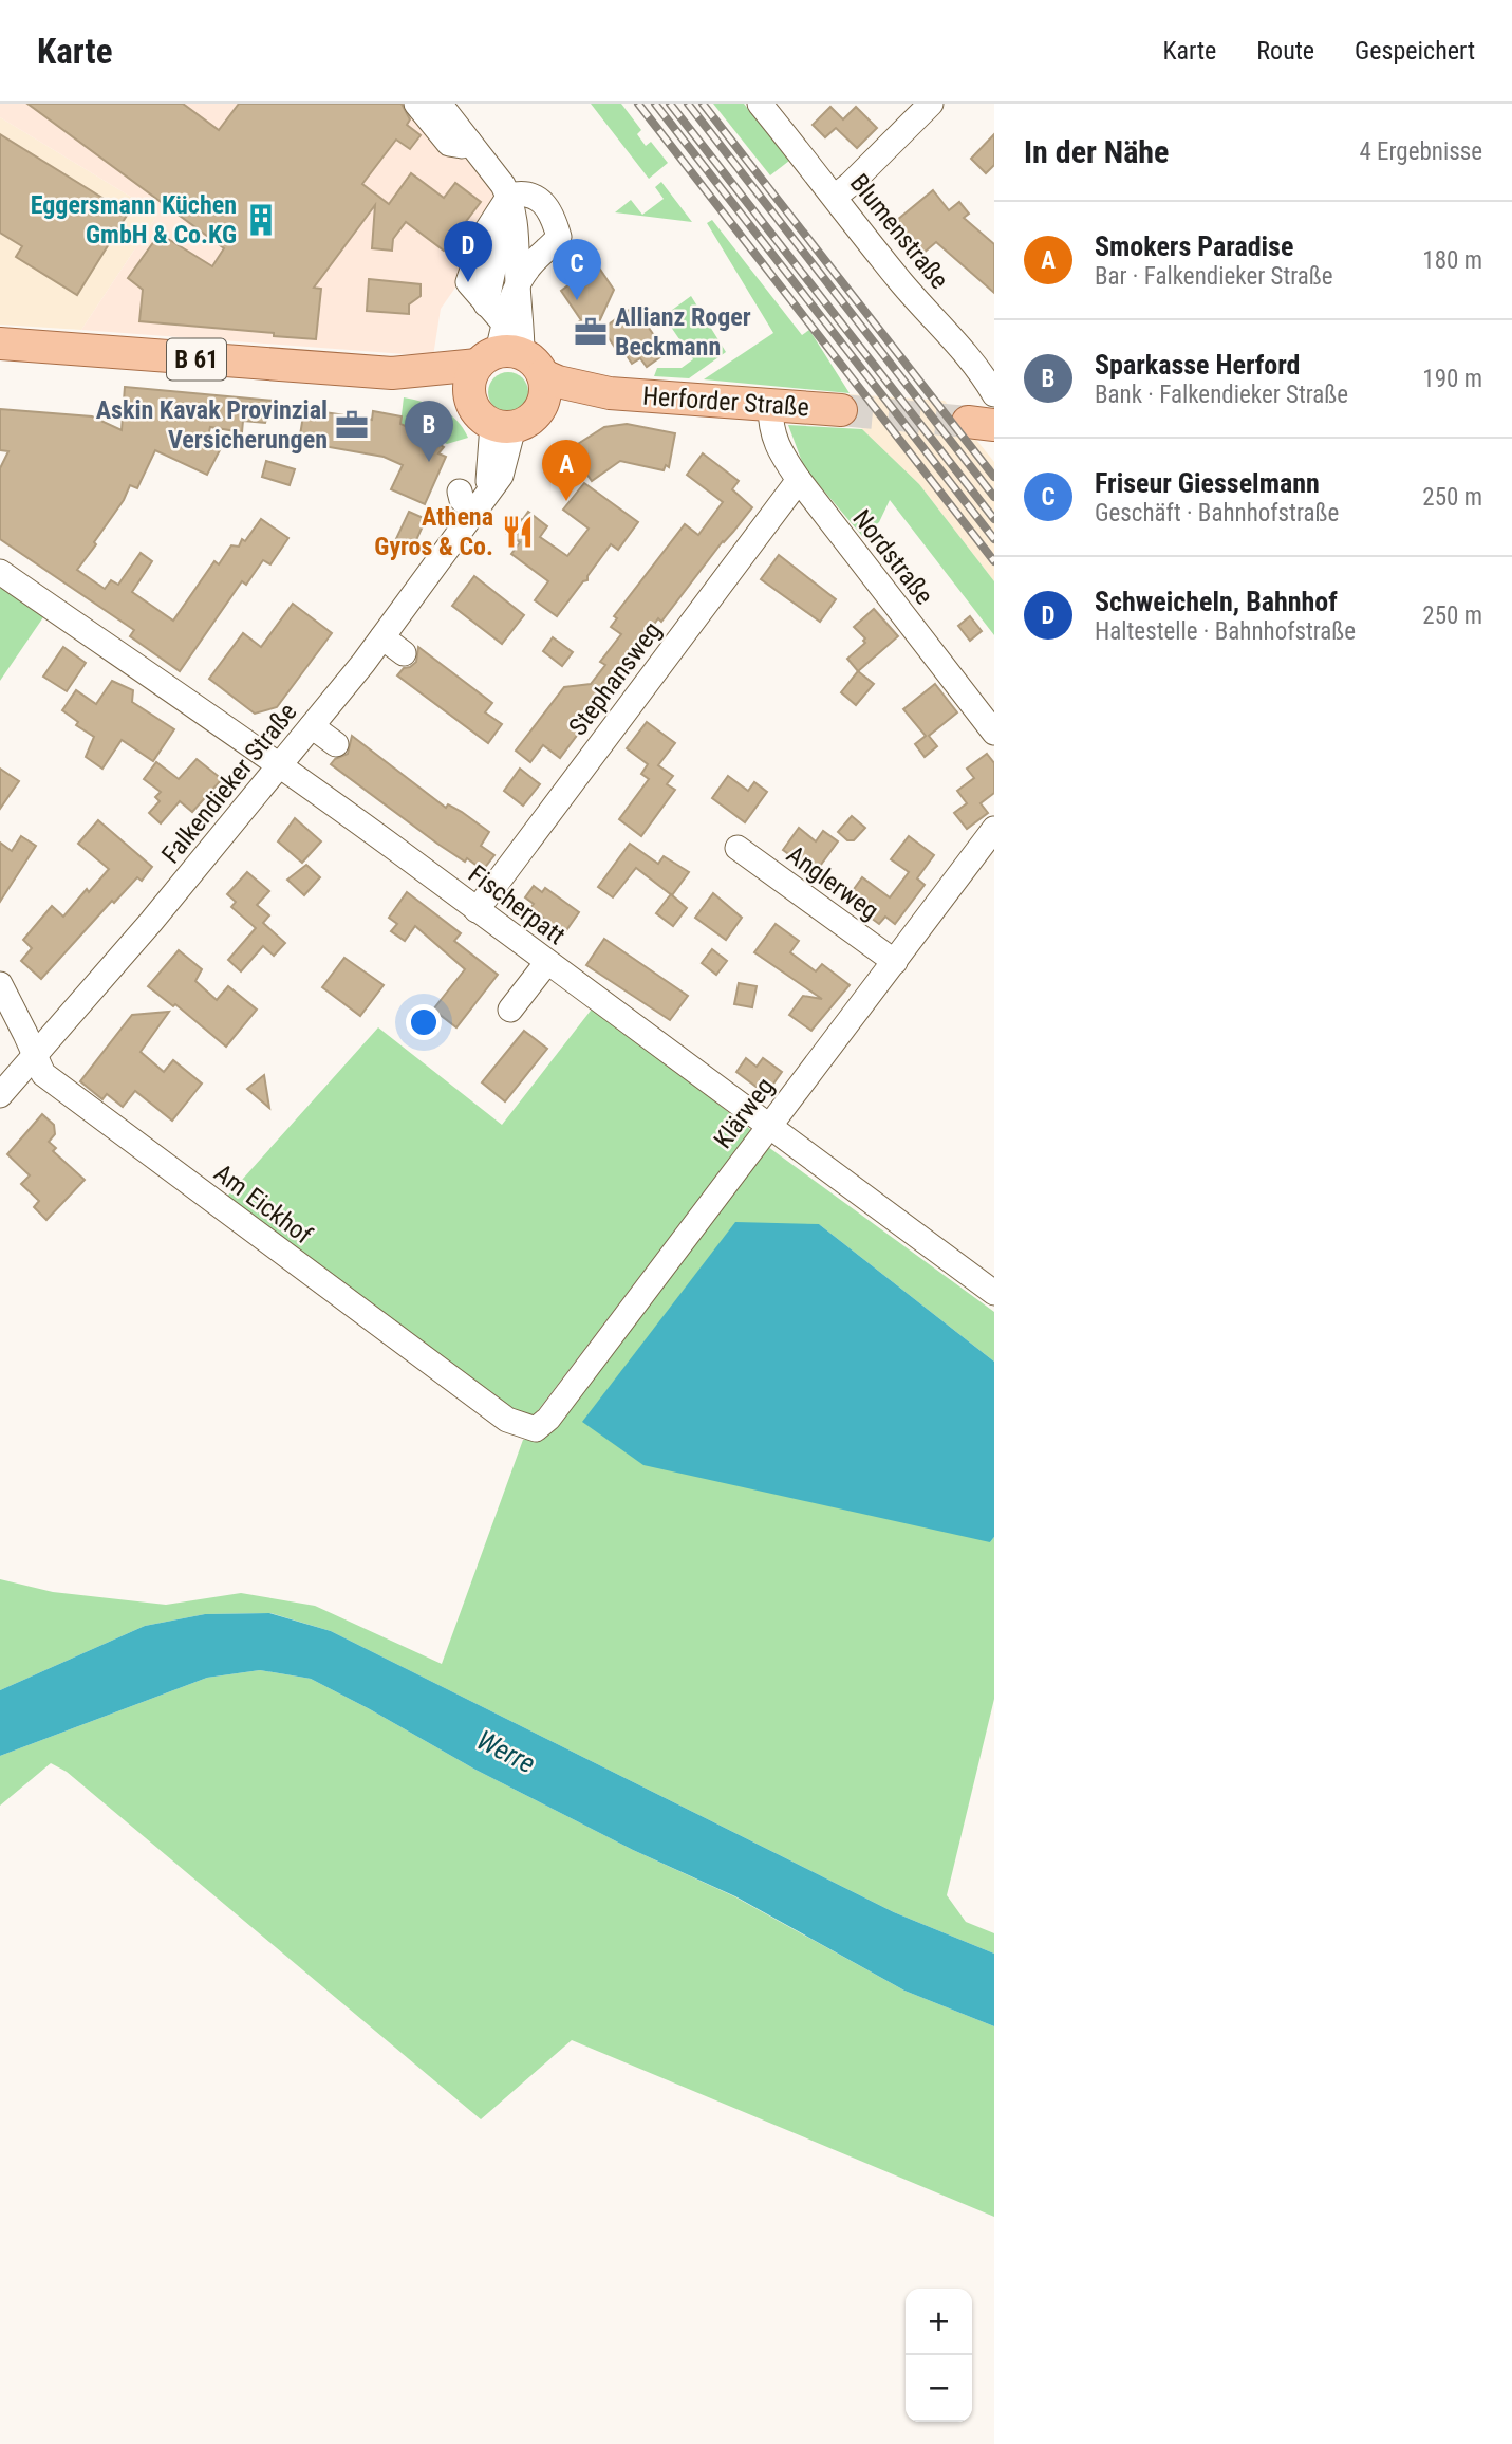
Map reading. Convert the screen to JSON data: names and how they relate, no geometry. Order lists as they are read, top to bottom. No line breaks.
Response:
{"streets":{"main road":["B 61","Herforder Straße"],"street":["Blumenstraße","Nordstraße","Stephansweg","Falkendieker Straße","Anglerweg","Fischerpatt","Klärweg","Am Eickhof"]},"crossings":[["Herforder Straße","Nordstraße"],["Nordstraße","Stephansweg"],["Stephansweg","Fischerpatt"],["Falkendieker Straße","Fischerpatt"],["Falkendieker Straße","Am Eickhof"],["Anglerweg","Klärweg"],["Fischerpatt","Klärweg"],["Klärweg","Am Eickhof"]],"water":["Werre"],"places":{"building":["Eggersmann Küchen GmbH & Co.KG"],"office":["Allianz Roger Beckmann","Askin Kavak Provinzial Versicherungen"],"restaurant":["Athena Gyros & Co."]},"page":{"header":"Karte","nav":["Karte","Route","Gespeichert"],"heading":["In der Nähe","4 Ergebnisse"],"list":[{"mark":"A","name":"Smokers Paradise","note":"Bar · Falkendieker Straße","value":"180 m"},{"mark":"B","name":"Sparkasse Herford","note":"Bank · Falkendieker Straße","value":"190 m"},{"mark":"C","name":"Friseur Giesselmann","note":"Geschäft · Bahnhofstraße","value":"250 m"},{"mark":"D","name":"Schweicheln, Bahnhof","note":"Haltestelle · Bahnhofstraße","value":"250 m"}],"pins":["D","C","B","A"],"map_buttons":["+","−"]}}
